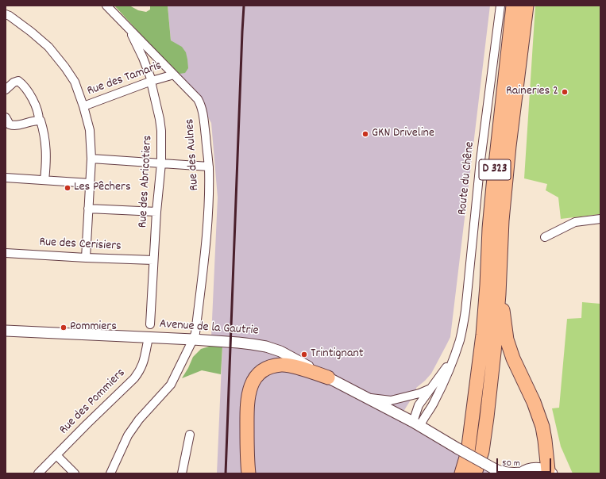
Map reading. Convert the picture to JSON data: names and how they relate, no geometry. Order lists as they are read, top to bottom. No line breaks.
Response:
{"streets":{"highway":["D 323"],"street":["Rue des Tamaris","Rue des Aulnes","Route du Chêne","Rue des Abricotiers","Rue des Cerisiers","Avenue de la Gautrie","Rue des Pommiers"]},"crossings":[["Rue des Tamaris","Rue des Aulnes"],["Rue des Tamaris","Rue des Abricotiers"],["Rue des Aulnes","Rue des Abricotiers"],["Rue des Aulnes","Avenue de la Gautrie"],["Route du Chêne","Avenue de la Gautrie"],["Rue des Abricotiers","Rue des Cerisiers"],["Avenue de la Gautrie","Rue des Pommiers"]],"places":["Raineries 2","GKN Driveline","Les Pêchers","Pommiers","Trintignant"],"scale_bar":"50 m"}
